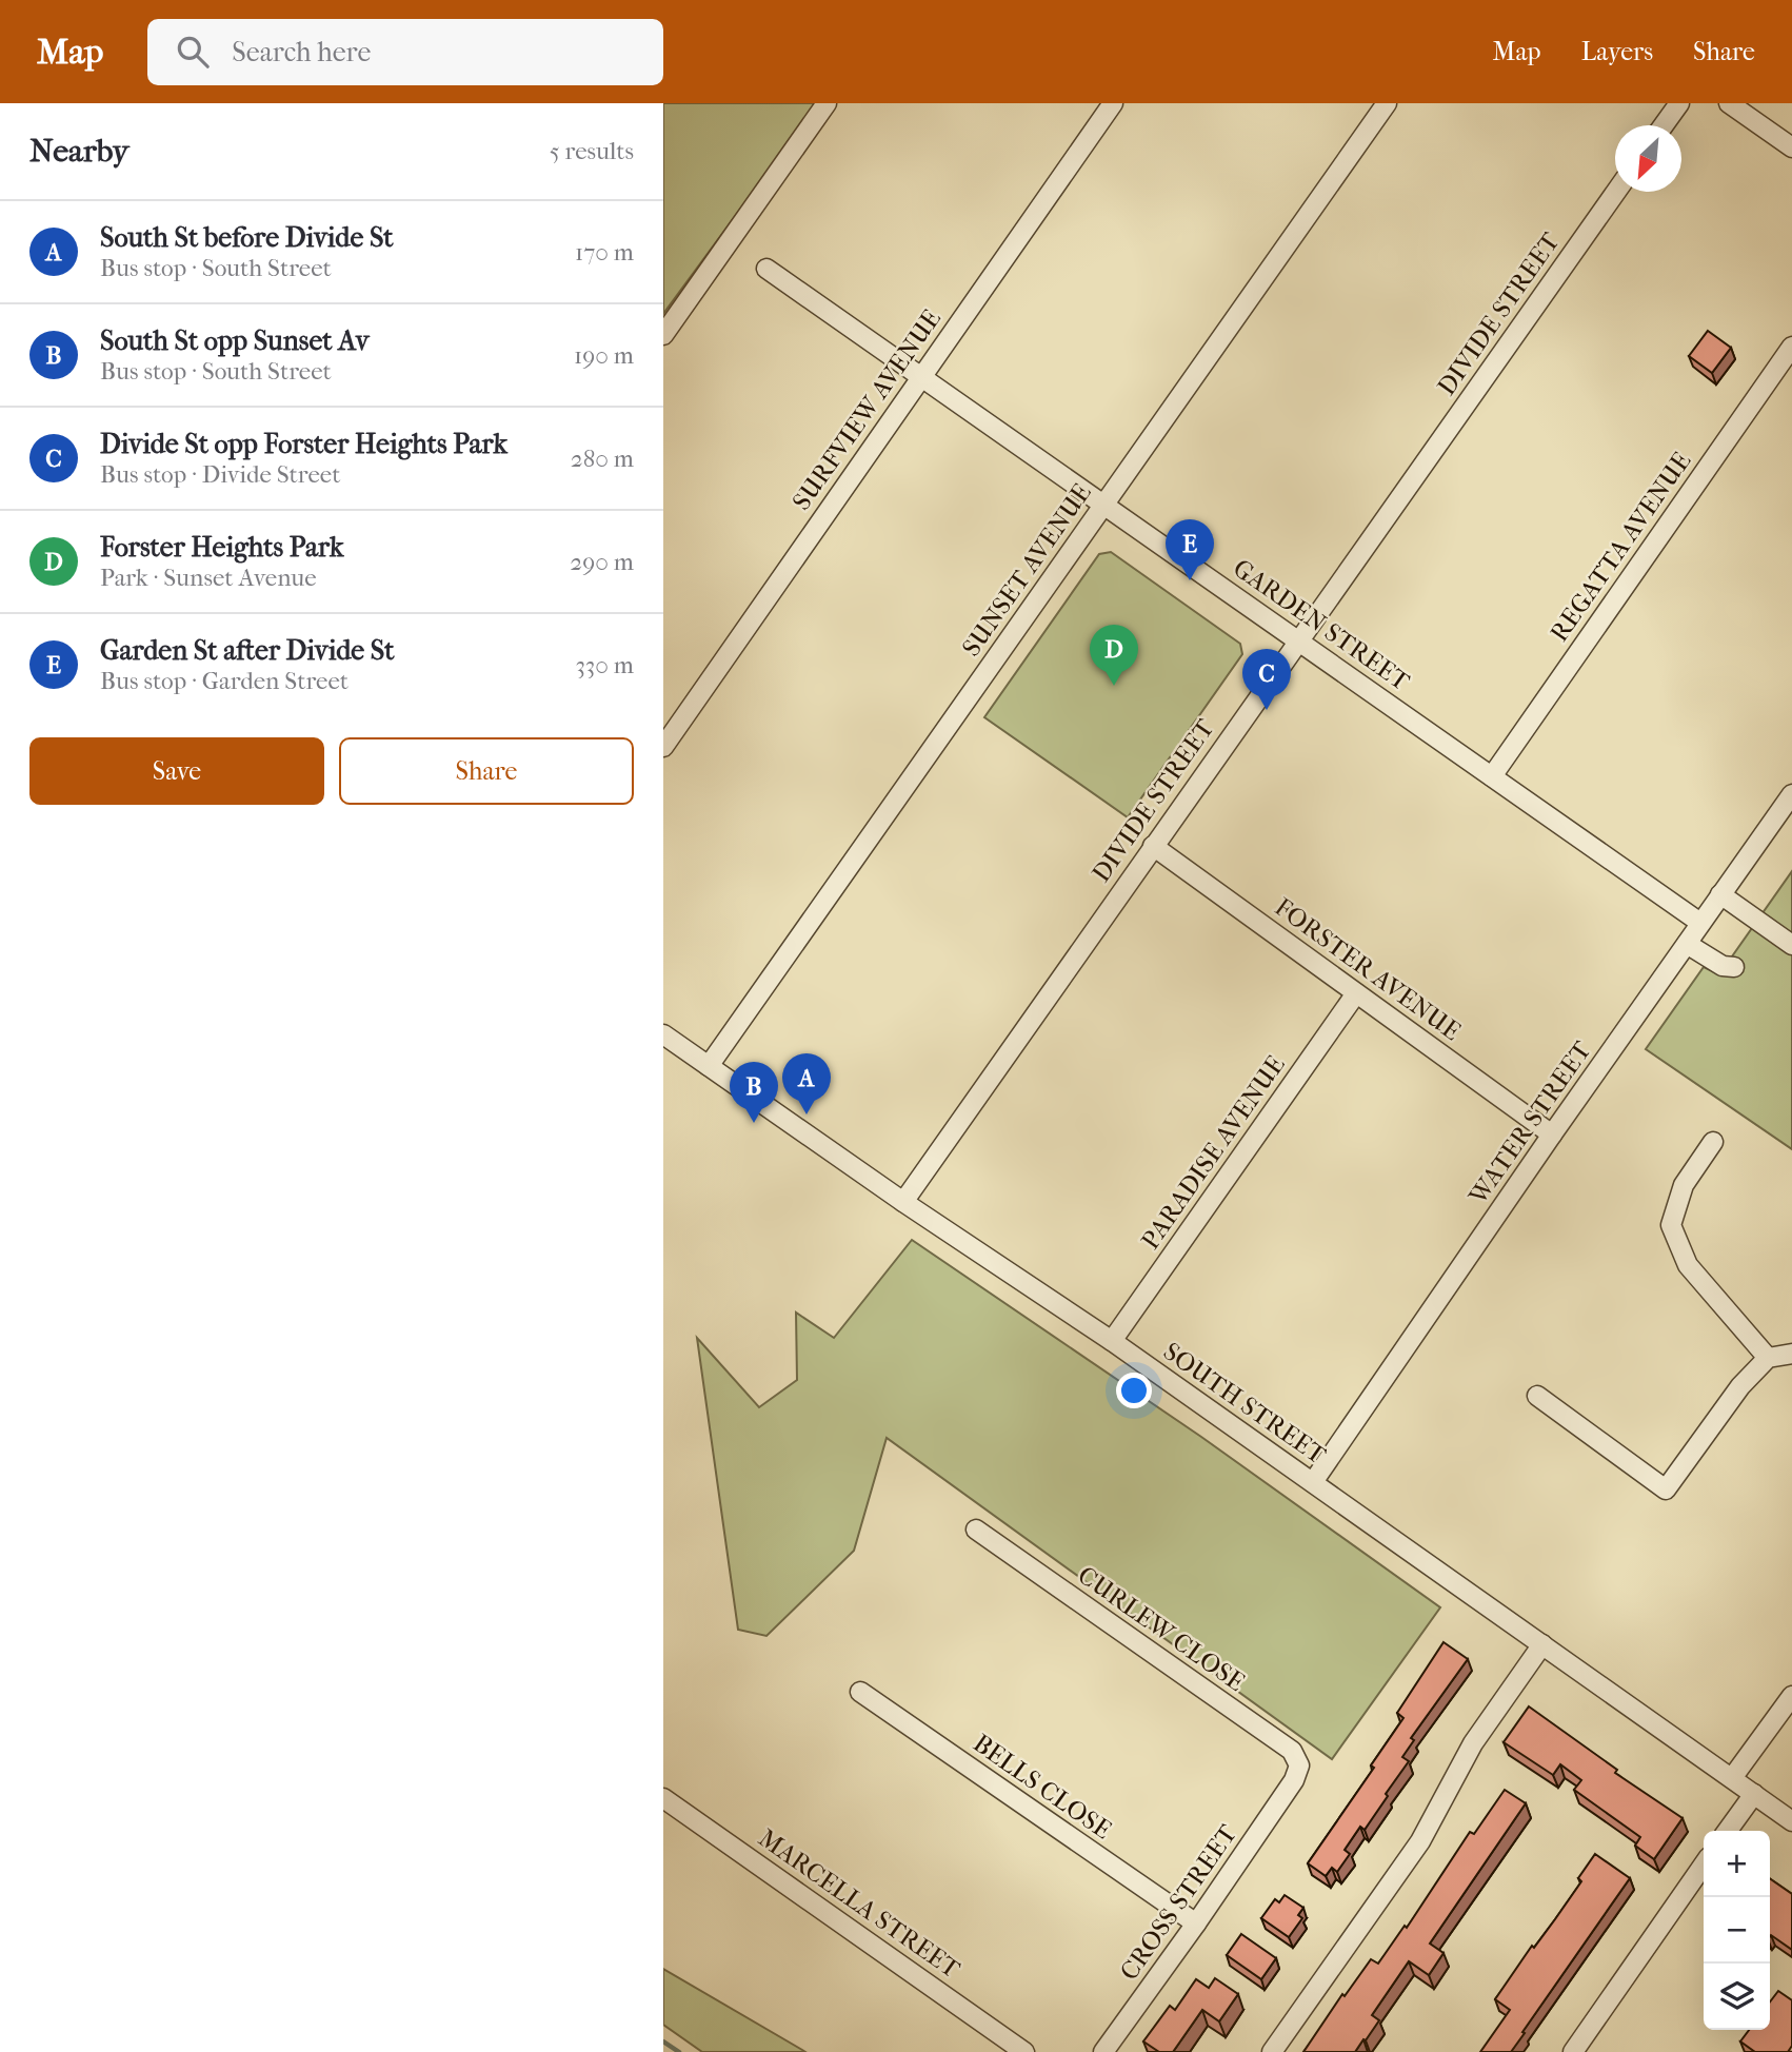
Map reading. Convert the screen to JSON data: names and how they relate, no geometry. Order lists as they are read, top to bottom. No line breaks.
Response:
{"streets":{"street":["DIVIDE STREET","SURFVIEW AVENUE","REGATTA AVENUE","SUNSET AVENUE","GARDEN STREET","FORSTER AVENUE","WATER STREET","PARADISE AVENUE","SOUTH STREET","CURLEW CLOSE","BELLS CLOSE","CROSS STREET","MARCELLA STREET"]},"crossings":[["DIVIDE STREET","GARDEN STREET"],["DIVIDE STREET","FORSTER AVENUE"],["DIVIDE STREET","SOUTH STREET"],["SURFVIEW AVENUE","GARDEN STREET"],["REGATTA AVENUE","GARDEN STREET"],["SUNSET AVENUE","GARDEN STREET"],["SUNSET AVENUE","SOUTH STREET"],["GARDEN STREET","WATER STREET"],["FORSTER AVENUE","WATER STREET"],["FORSTER AVENUE","PARADISE AVENUE"],["WATER STREET","SOUTH STREET"],["PARADISE AVENUE","SOUTH STREET"],["CURLEW CLOSE","CROSS STREET"],["BELLS CLOSE","CROSS STREET"]],"north":"bottom left","page":{"header":"Map","search":"Search here","nav":["Map","Layers","Share"],"heading":["Nearby","5 results"],"list":[{"mark":"A","name":"South St before Divide St","note":"Bus stop · South Street","value":"170 m"},{"mark":"B","name":"South St opp Sunset Av","note":"Bus stop · South Street","value":"190 m"},{"mark":"C","name":"Divide St opp Forster Heights Park","note":"Bus stop · Divide Street","value":"280 m"},{"mark":"D","name":"Forster Heights Park","note":"Park · Sunset Avenue","value":"290 m"},{"mark":"E","name":"Garden St after Divide St","note":"Bus stop · Garden Street","value":"330 m"}],"pins":["E","D","C","A","B"],"buttons":["Save","Share"],"map_buttons":["+","−"]}}
